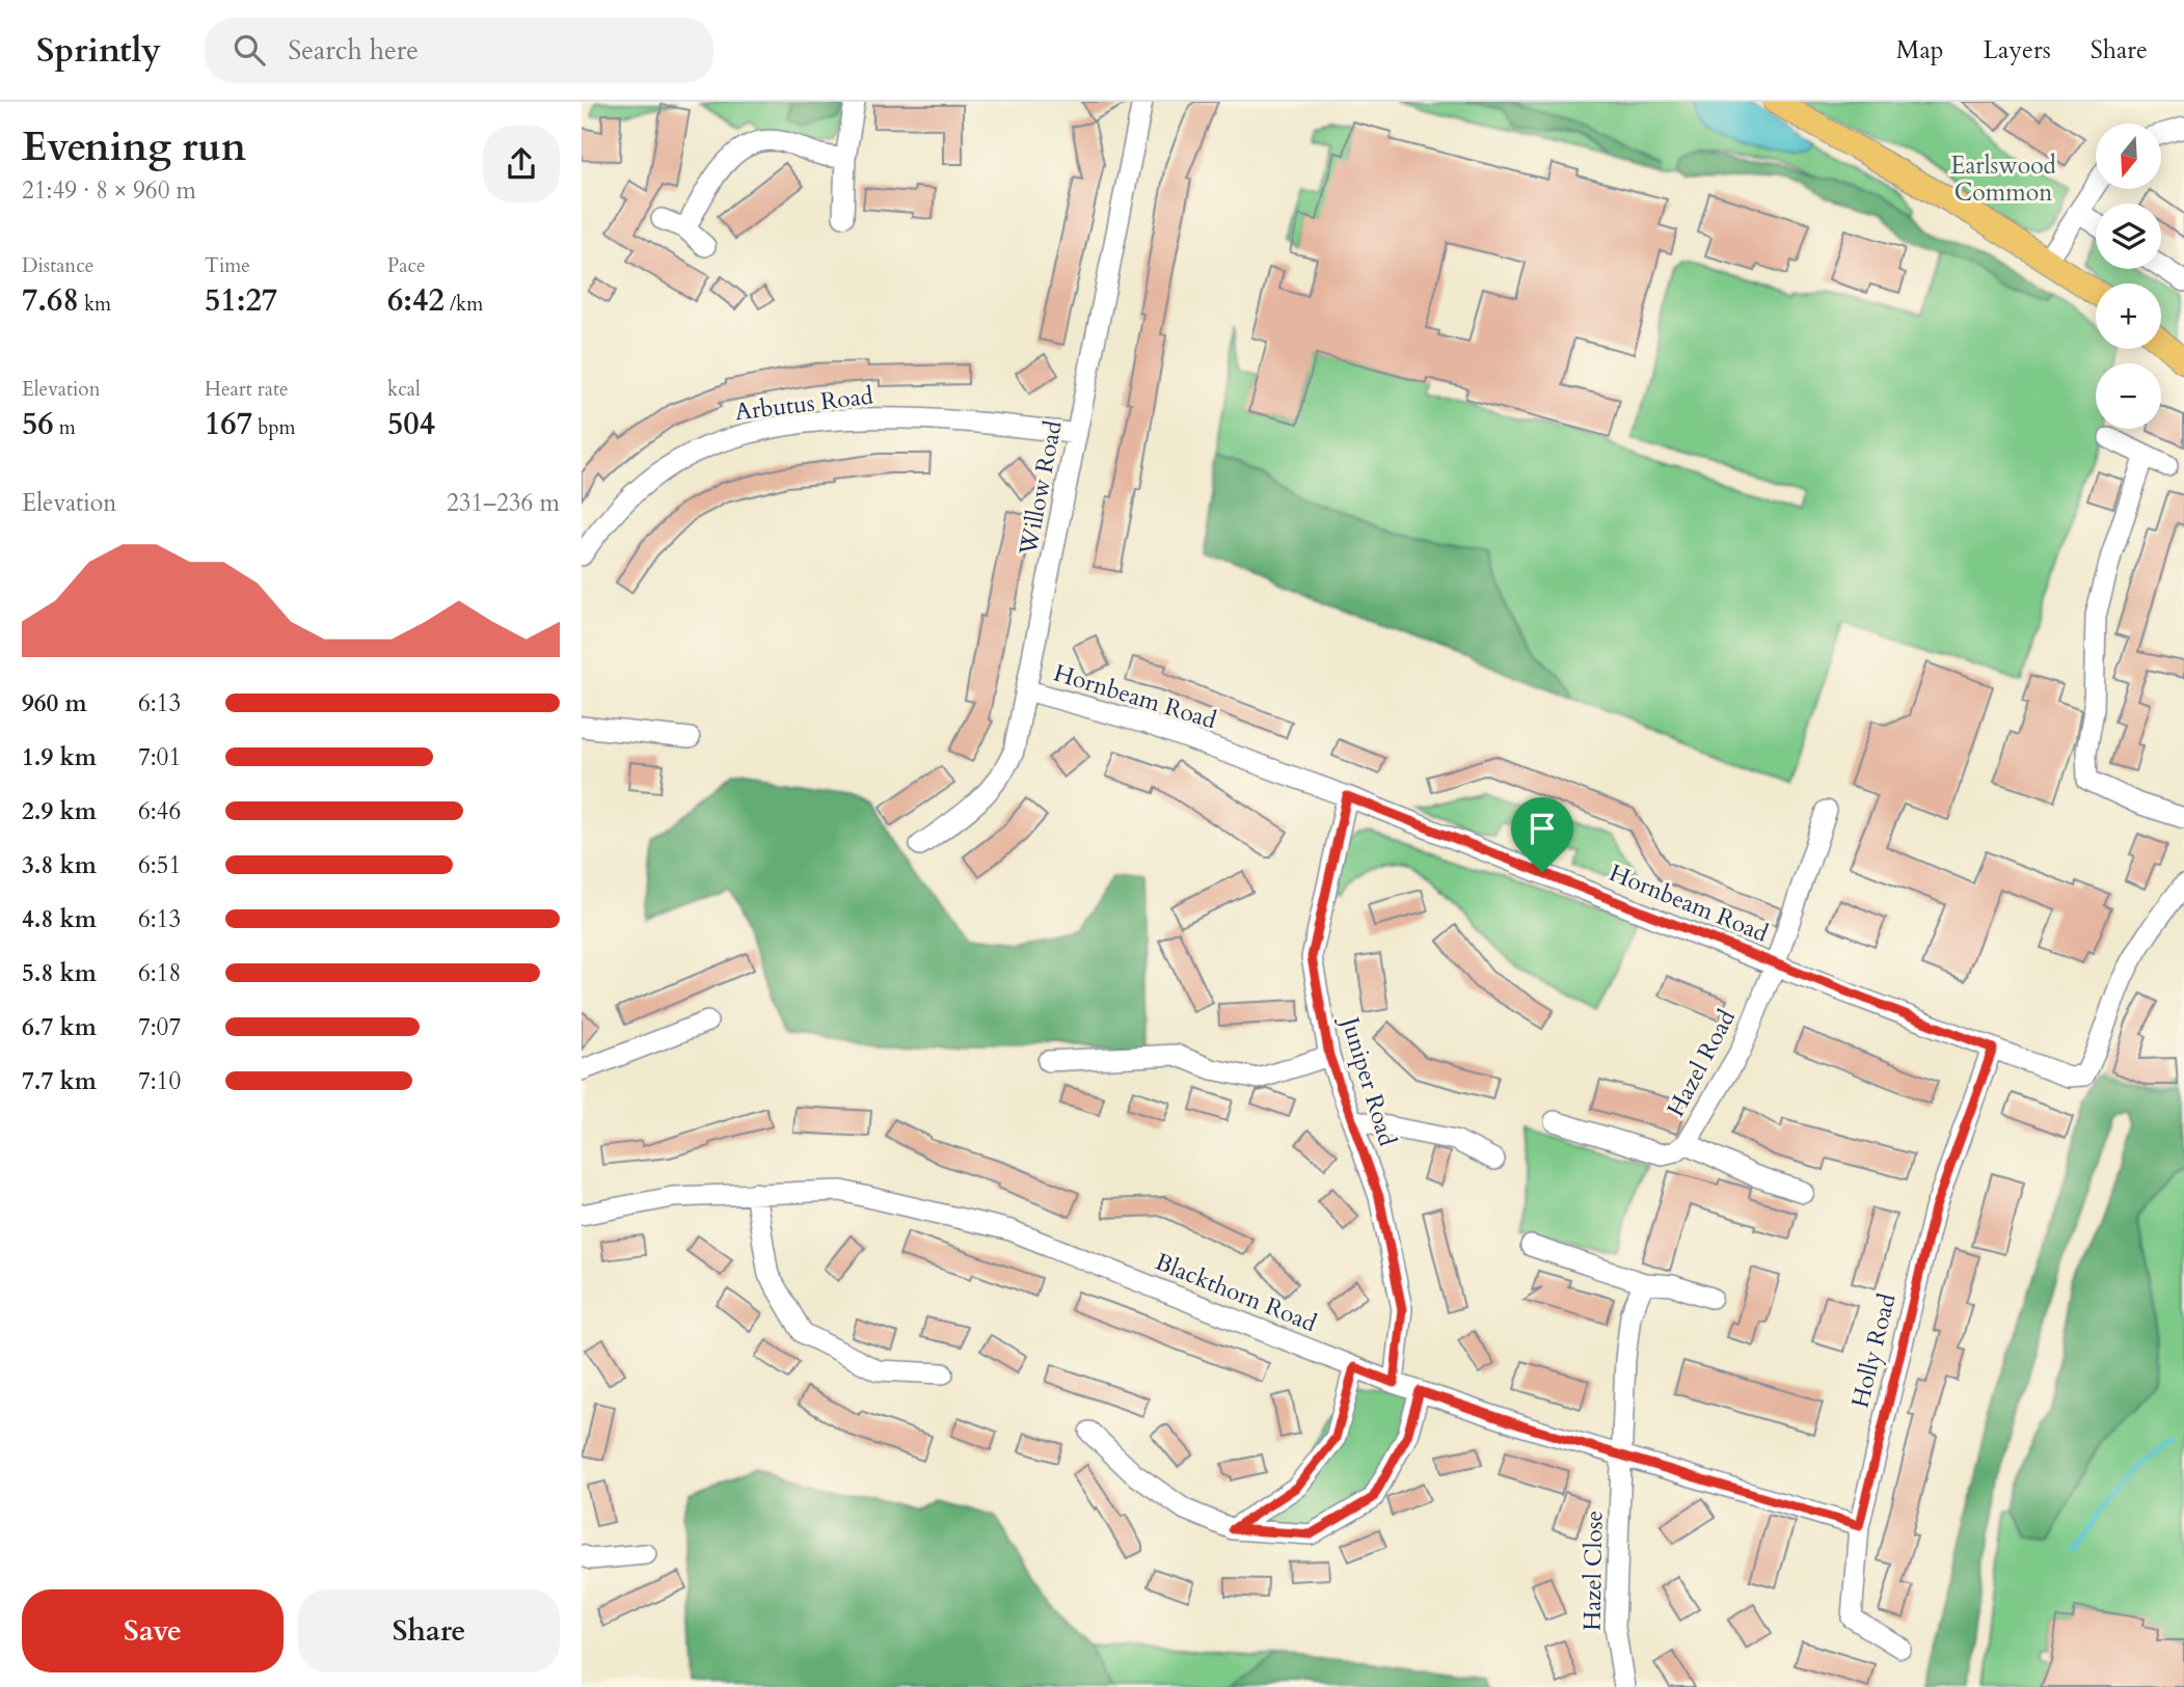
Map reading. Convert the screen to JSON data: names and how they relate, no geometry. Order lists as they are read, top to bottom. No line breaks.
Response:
{"streets":{"street":["Arbutus Road","Willow Road","Hornbeam Road","Hazel Road","Juniper Road","Blackthorn Road","Holly Road","Hazel Close"]},"crossings":[["Arbutus Road","Willow Road"],["Willow Road","Hornbeam Road"],["Hornbeam Road","Hazel Road"],["Hornbeam Road","Juniper Road"],["Hornbeam Road","Holly Road"],["Juniper Road","Blackthorn Road"],["Blackthorn Road","Holly Road"],["Blackthorn Road","Hazel Close"]],"parks":["Earlswood Common"],"north":"bottom","page":{"header":"Sprintly","search":"Search here","nav":["Map","Layers","Share"],"heading":["Evening run","21:49 · 8 × 960 m"],"map_buttons":["+","−"],"stats":[["Distance","7.68 km"],["Time","51:27"],["Pace","6:42 /km"],["Elevation","56 m"],["Heart rate","167 bpm"],["kcal","504"]],"chart":["Elevation","231–236 m"],"list":[{"name":"960 m","note":"6:13"},{"name":"1.9 km","note":"7:01"},{"name":"2.9 km","note":"6:46"},{"name":"3.8 km","note":"6:51"},{"name":"4.8 km","note":"6:13"},{"name":"5.8 km","note":"6:18"},{"name":"6.7 km","note":"7:07"},{"name":"7.7 km","note":"7:10"}],"buttons":["Save","Share"]}}
